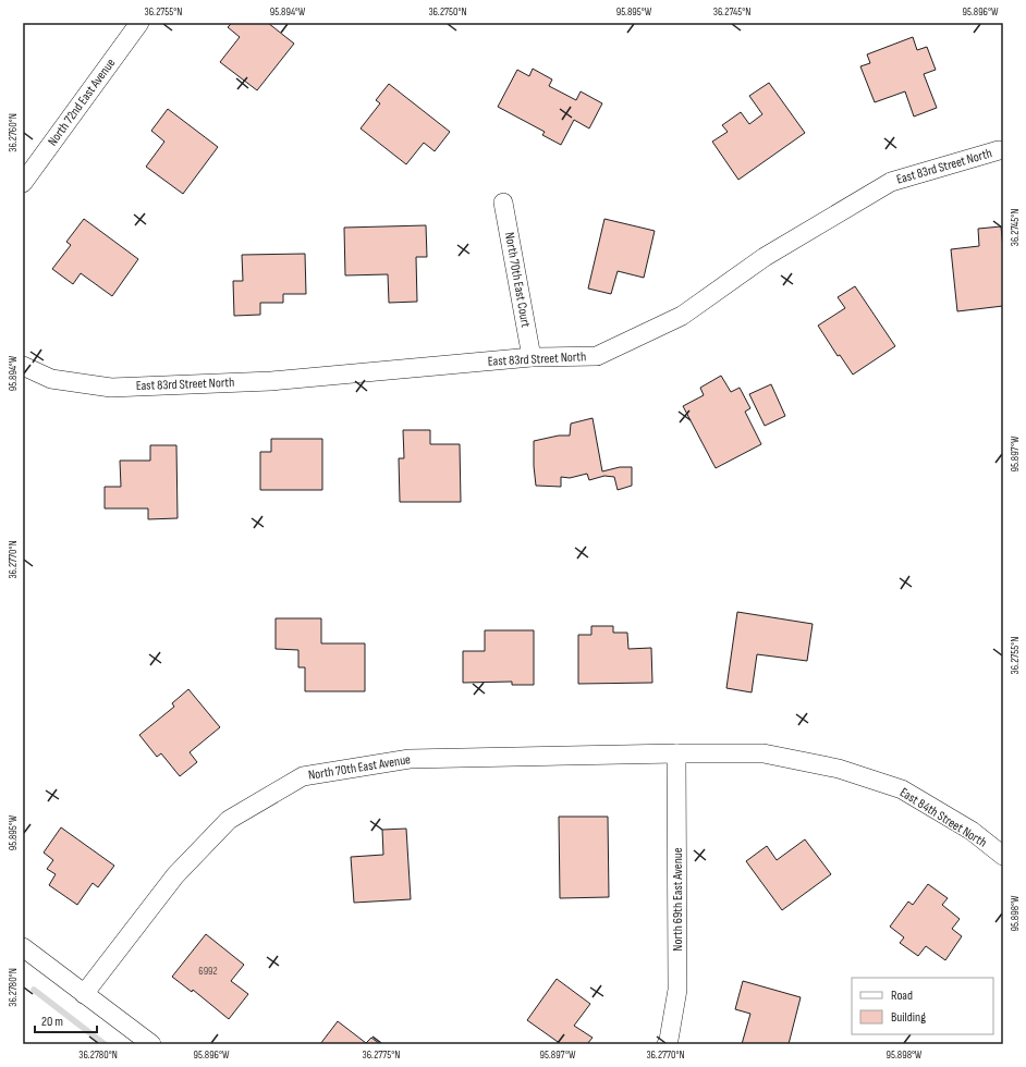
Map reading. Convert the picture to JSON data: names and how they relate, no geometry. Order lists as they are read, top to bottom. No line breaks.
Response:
{"streets":{"street":["North 72nd East Avenue","East 83rd Street North","North 70th East Court","North 70th East Avenue","East 84th Street North","North 69th East Avenue"]},"crossings":[["East 83rd Street North","North 70th East Court"],["North 70th East Avenue","East 84th Street North"],["North 70th East Avenue","North 69th East Avenue"],["East 84th Street North","North 69th East Avenue"]],"house_numbers":["6992"],"legend":["Road","Building"],"scale_bar":"20 m","coordinates":["36.2755°N","95.894°W","36.2750°N","95.895°W","36.2745°N","95.896°W","36.2760°N","95.897°W","36.2770°N","95.898°W","36.2780°N","36.2775°N"]}
